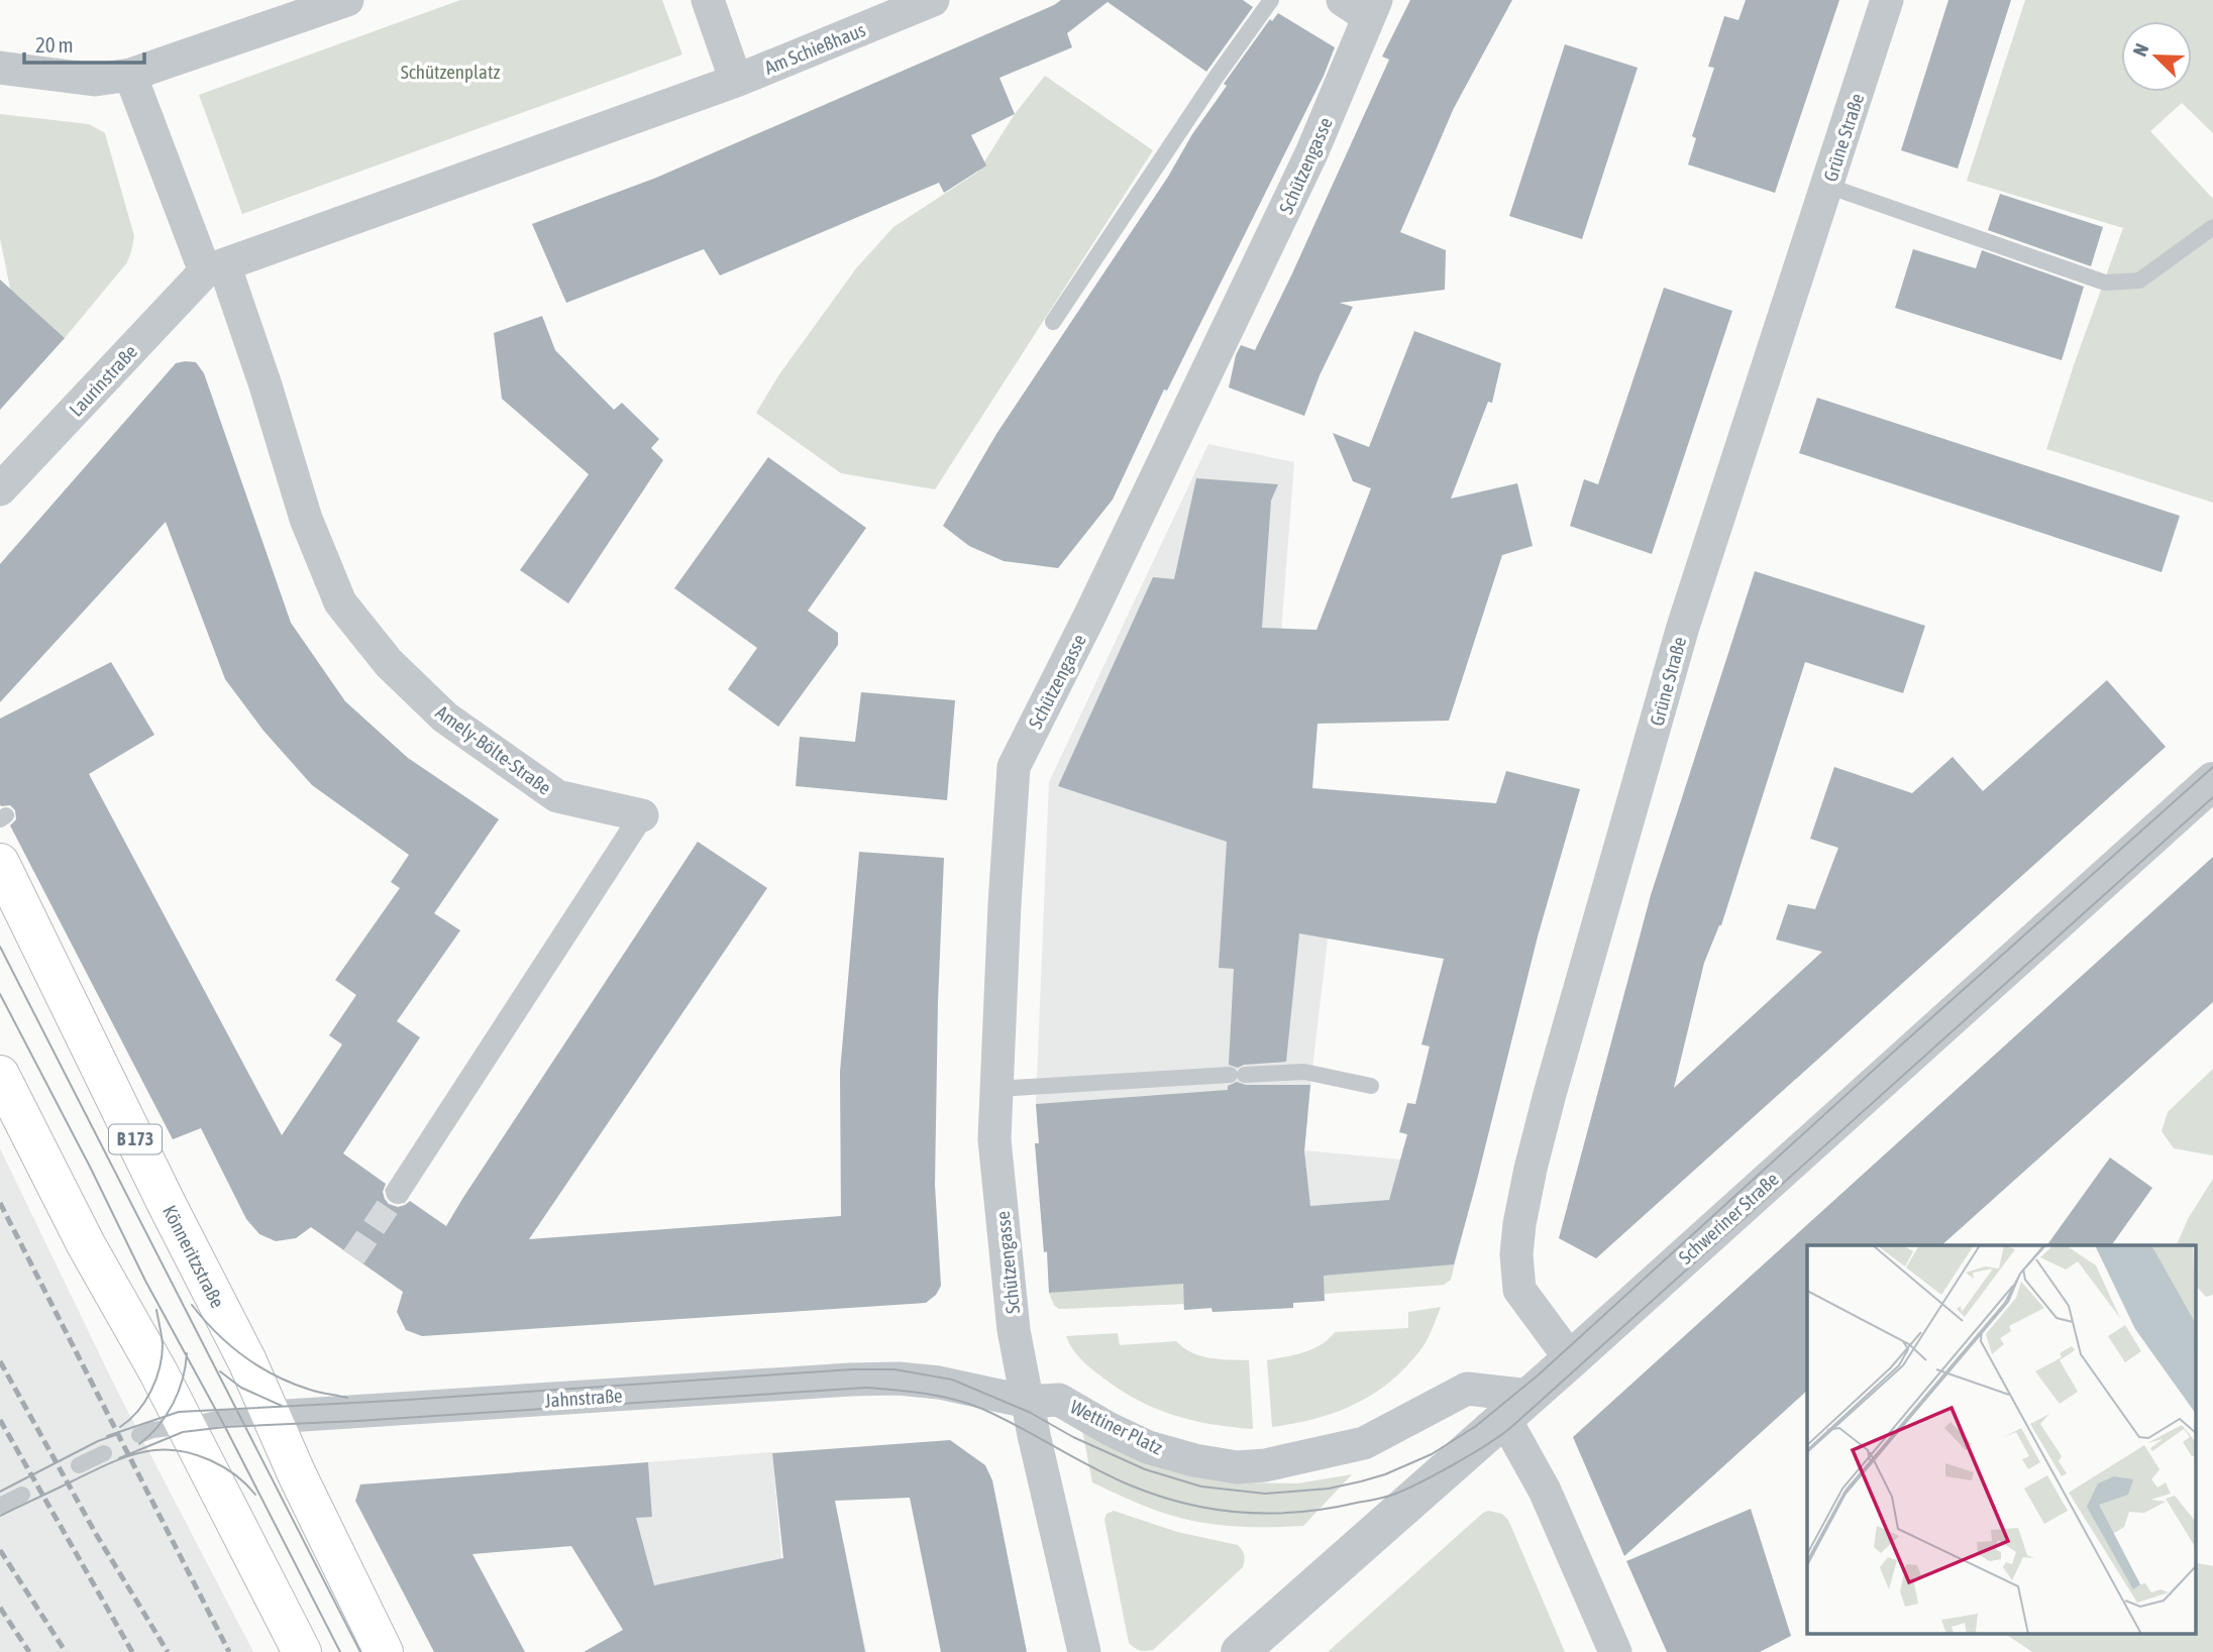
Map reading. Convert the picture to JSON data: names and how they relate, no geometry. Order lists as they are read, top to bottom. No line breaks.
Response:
{"streets":{"main road":["B 173","Könneritzstraße"],"street":["Am Schießhaus","Grüne Straße","Schützengasse","Laurinstraße","Amely-Bölte-Straße","Schweriner Straße","Jahnstraße","Wettiner Platz"]},"crossings":[["Grüne Straße","Schweriner Straße"],["Schützengasse","Jahnstraße"],["Schützengasse","Wettiner Platz"],["Laurinstraße","Amely-Bölte-Straße"],["Schweriner Straße","Wettiner Platz"],["Könneritzstraße","Jahnstraße"],["Jahnstraße","Wettiner Platz"]],"parks":["Schützenplatz"],"scale_bar":"20 m","north":"top left"}
